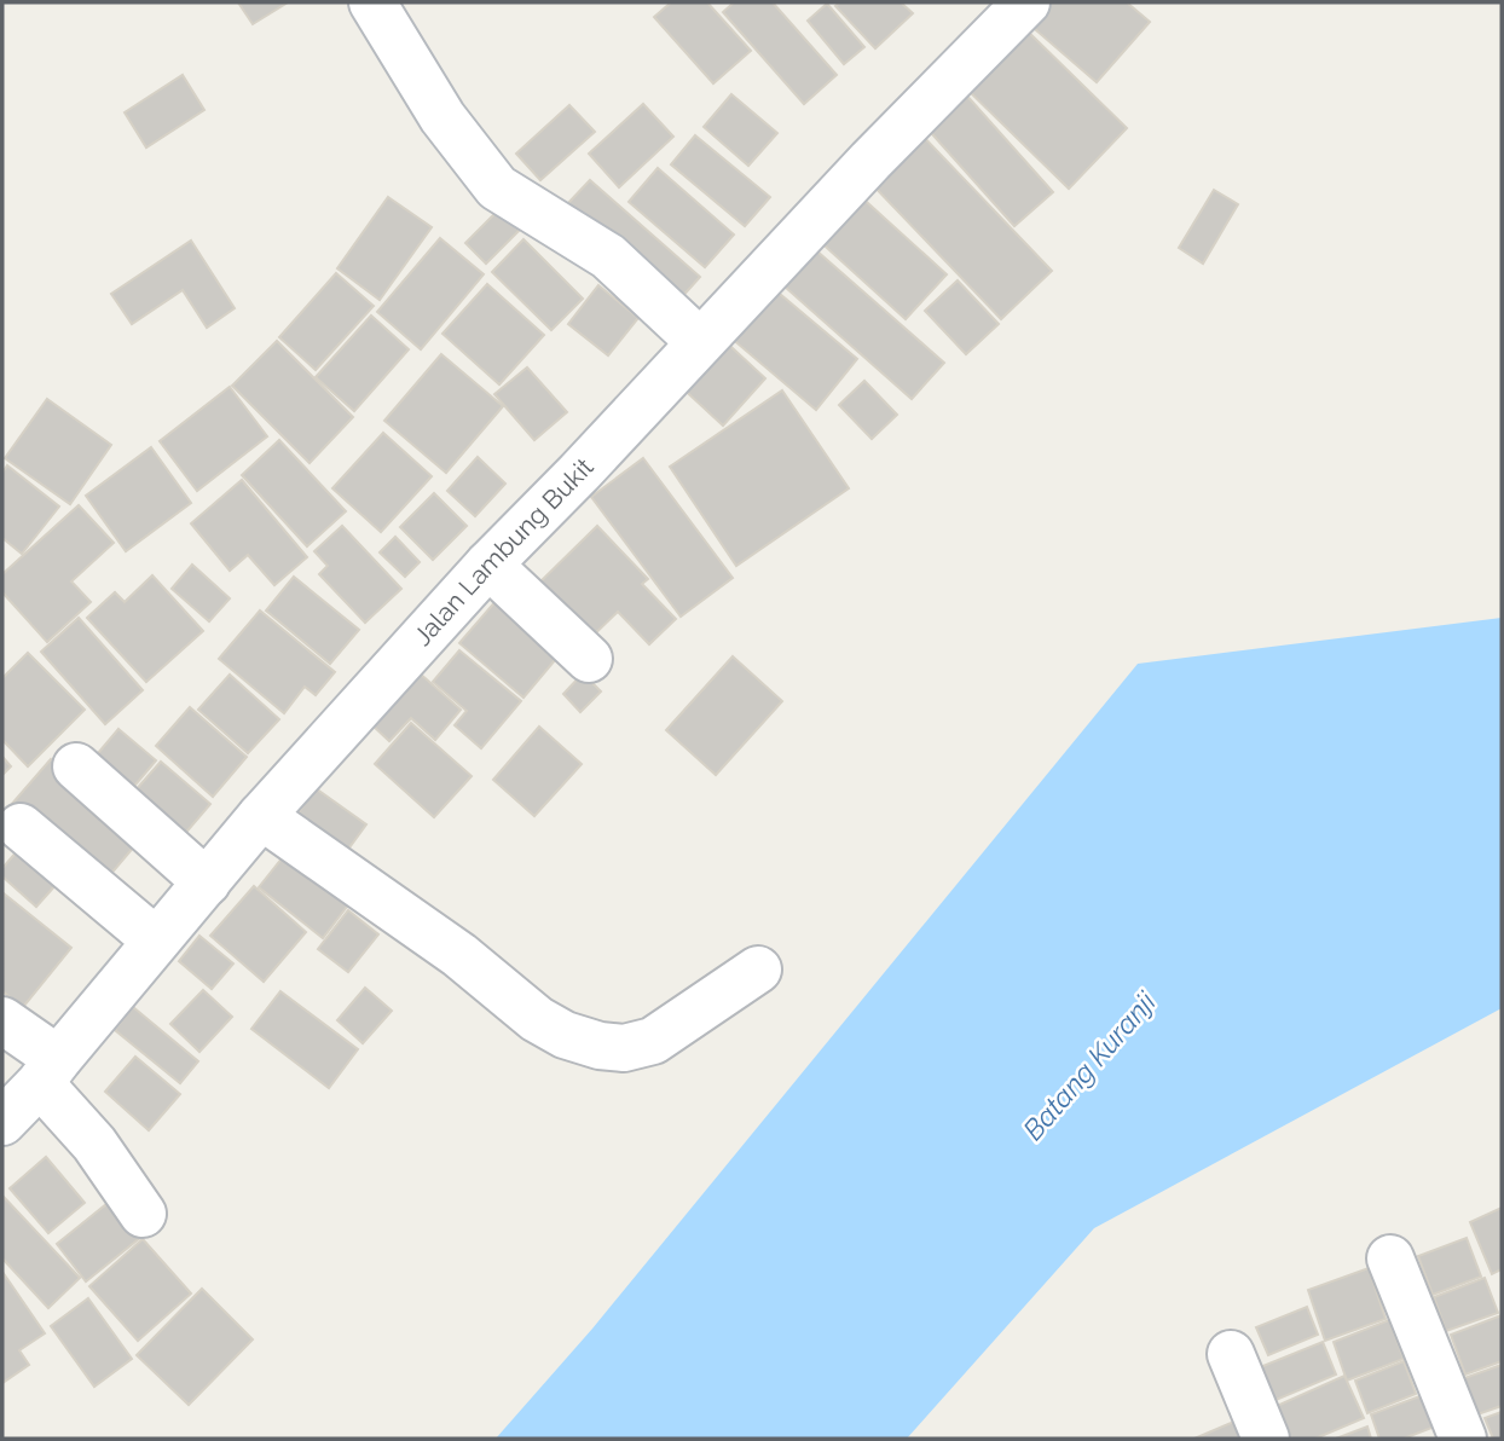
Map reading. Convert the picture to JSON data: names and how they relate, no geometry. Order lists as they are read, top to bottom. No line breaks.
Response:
{"streets":{"street":["Jalan Lambung Bukit"]},"water":["Batang Kuranji"]}
